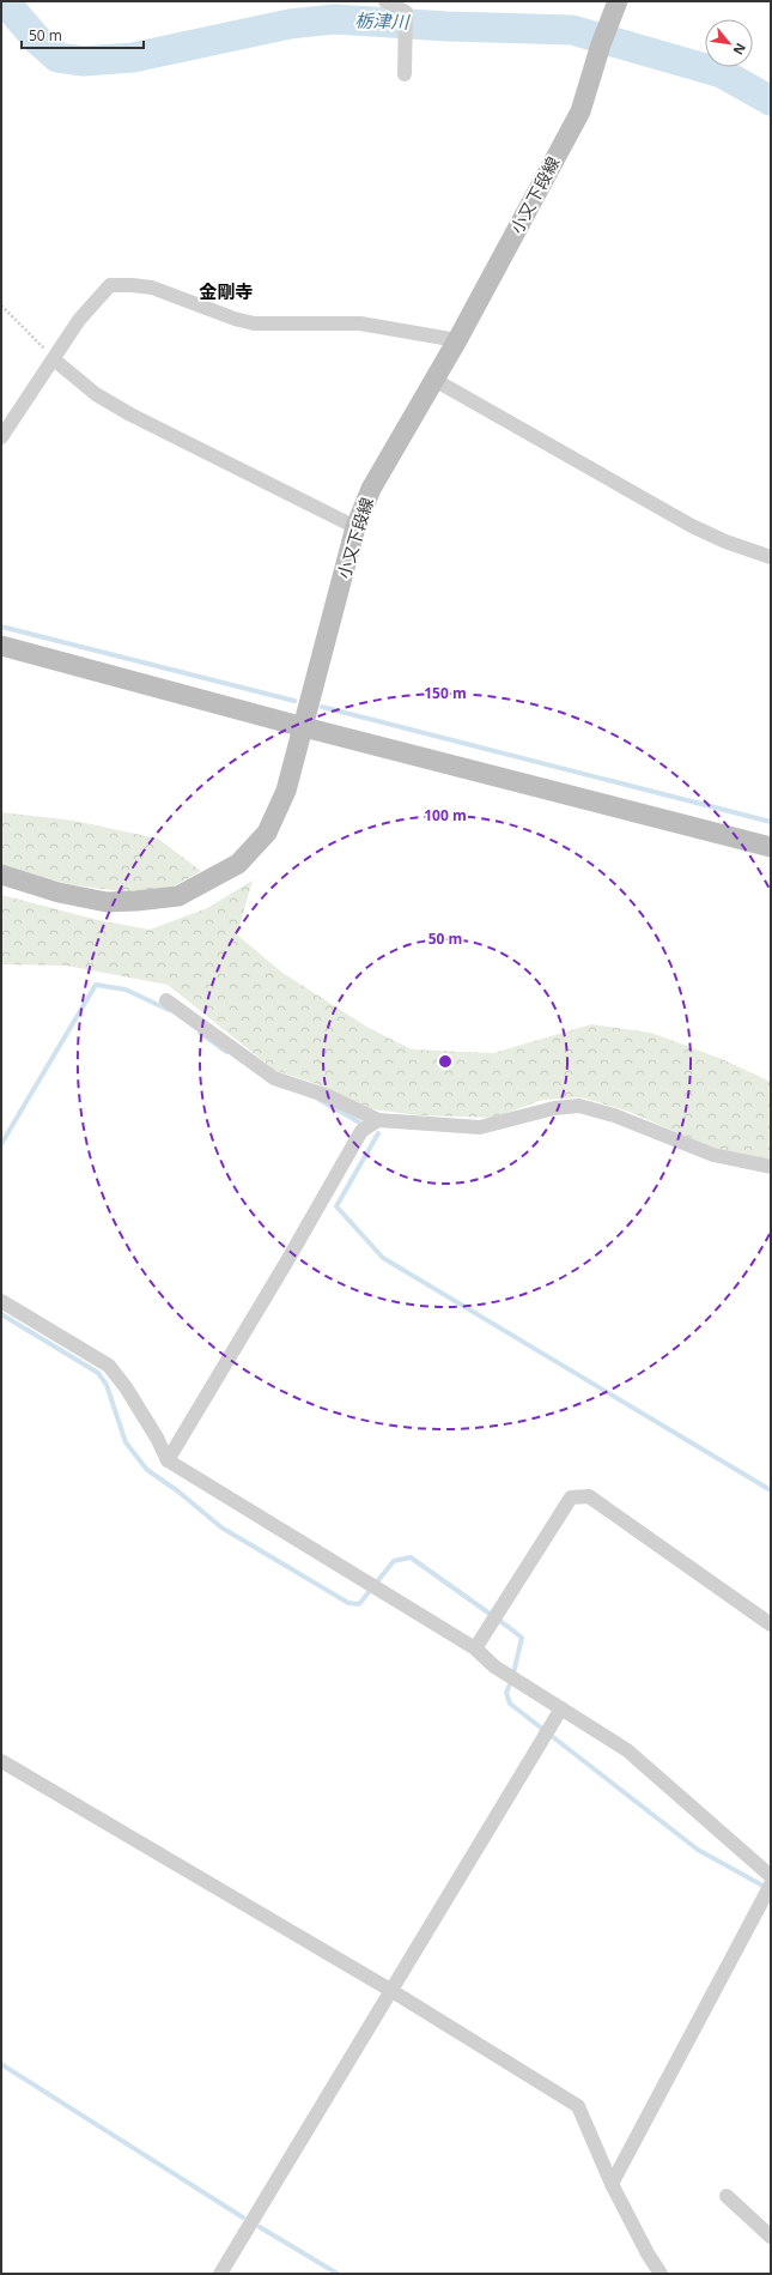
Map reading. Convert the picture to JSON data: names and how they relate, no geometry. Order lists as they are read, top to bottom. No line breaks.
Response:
{"streets":{"main road":["小又下段線"]},"districts":["金剛寺"],"water":["栃津川"],"scale_bar":"50 m","north":"bottom right","rings":["150 m","100 m","50 m"]}
